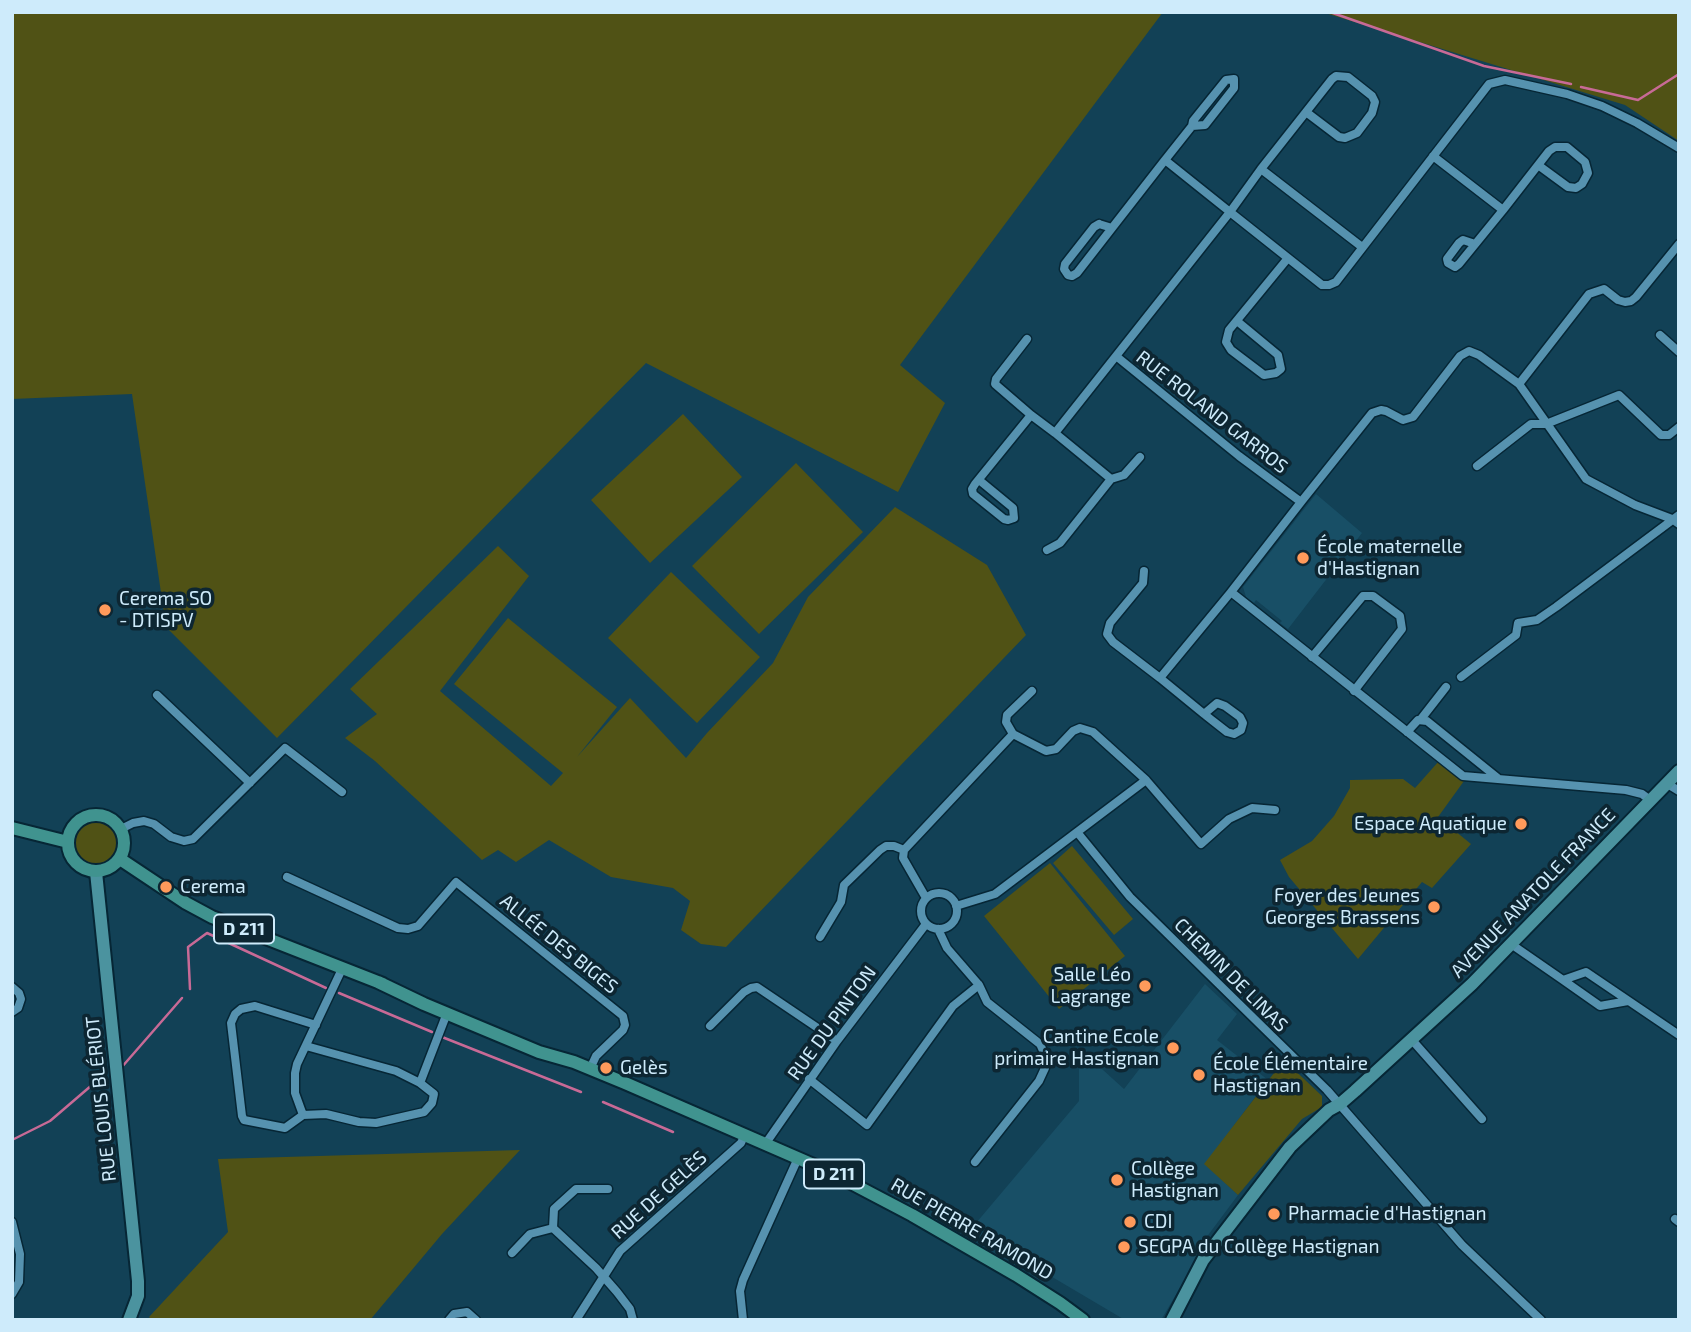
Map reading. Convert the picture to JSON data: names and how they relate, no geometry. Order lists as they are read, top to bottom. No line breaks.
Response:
{"streets":{"main road":["D 211","RUE PIERRE RAMOND"],"street":["RUE ROLAND GARROS","AVENUE ANATOLE FRANCE","ALLÉE DES BIGES","CHEMIN DE LINAS","RUE DU PINTON","RUE LOUIS BLÉRIOT","RUE DE GELÈS"]},"crossings":[["AVENUE ANATOLE FRANCE","CHEMIN DE LINAS"],["ALLÉE DES BIGES","RUE PIERRE RAMOND"],["RUE DU PINTON","RUE PIERRE RAMOND"],["RUE LOUIS BLÉRIOT","RUE PIERRE RAMOND"],["RUE DE GELÈS","RUE PIERRE RAMOND"]],"places":["École maternelle d'Hastignan","Cerema SO - DTISPV","Espace Aquatique","Cerema","Foyer des Jeunes Georges Brassens","Salle Léo Lagrange","Cantine Ecole primaire Hastignan","Gelès","École Élémentaire Hastignan","Collège Hastignan","Pharmacie d'Hastignan","CDI","SEGPA du Collège Hastignan"]}
